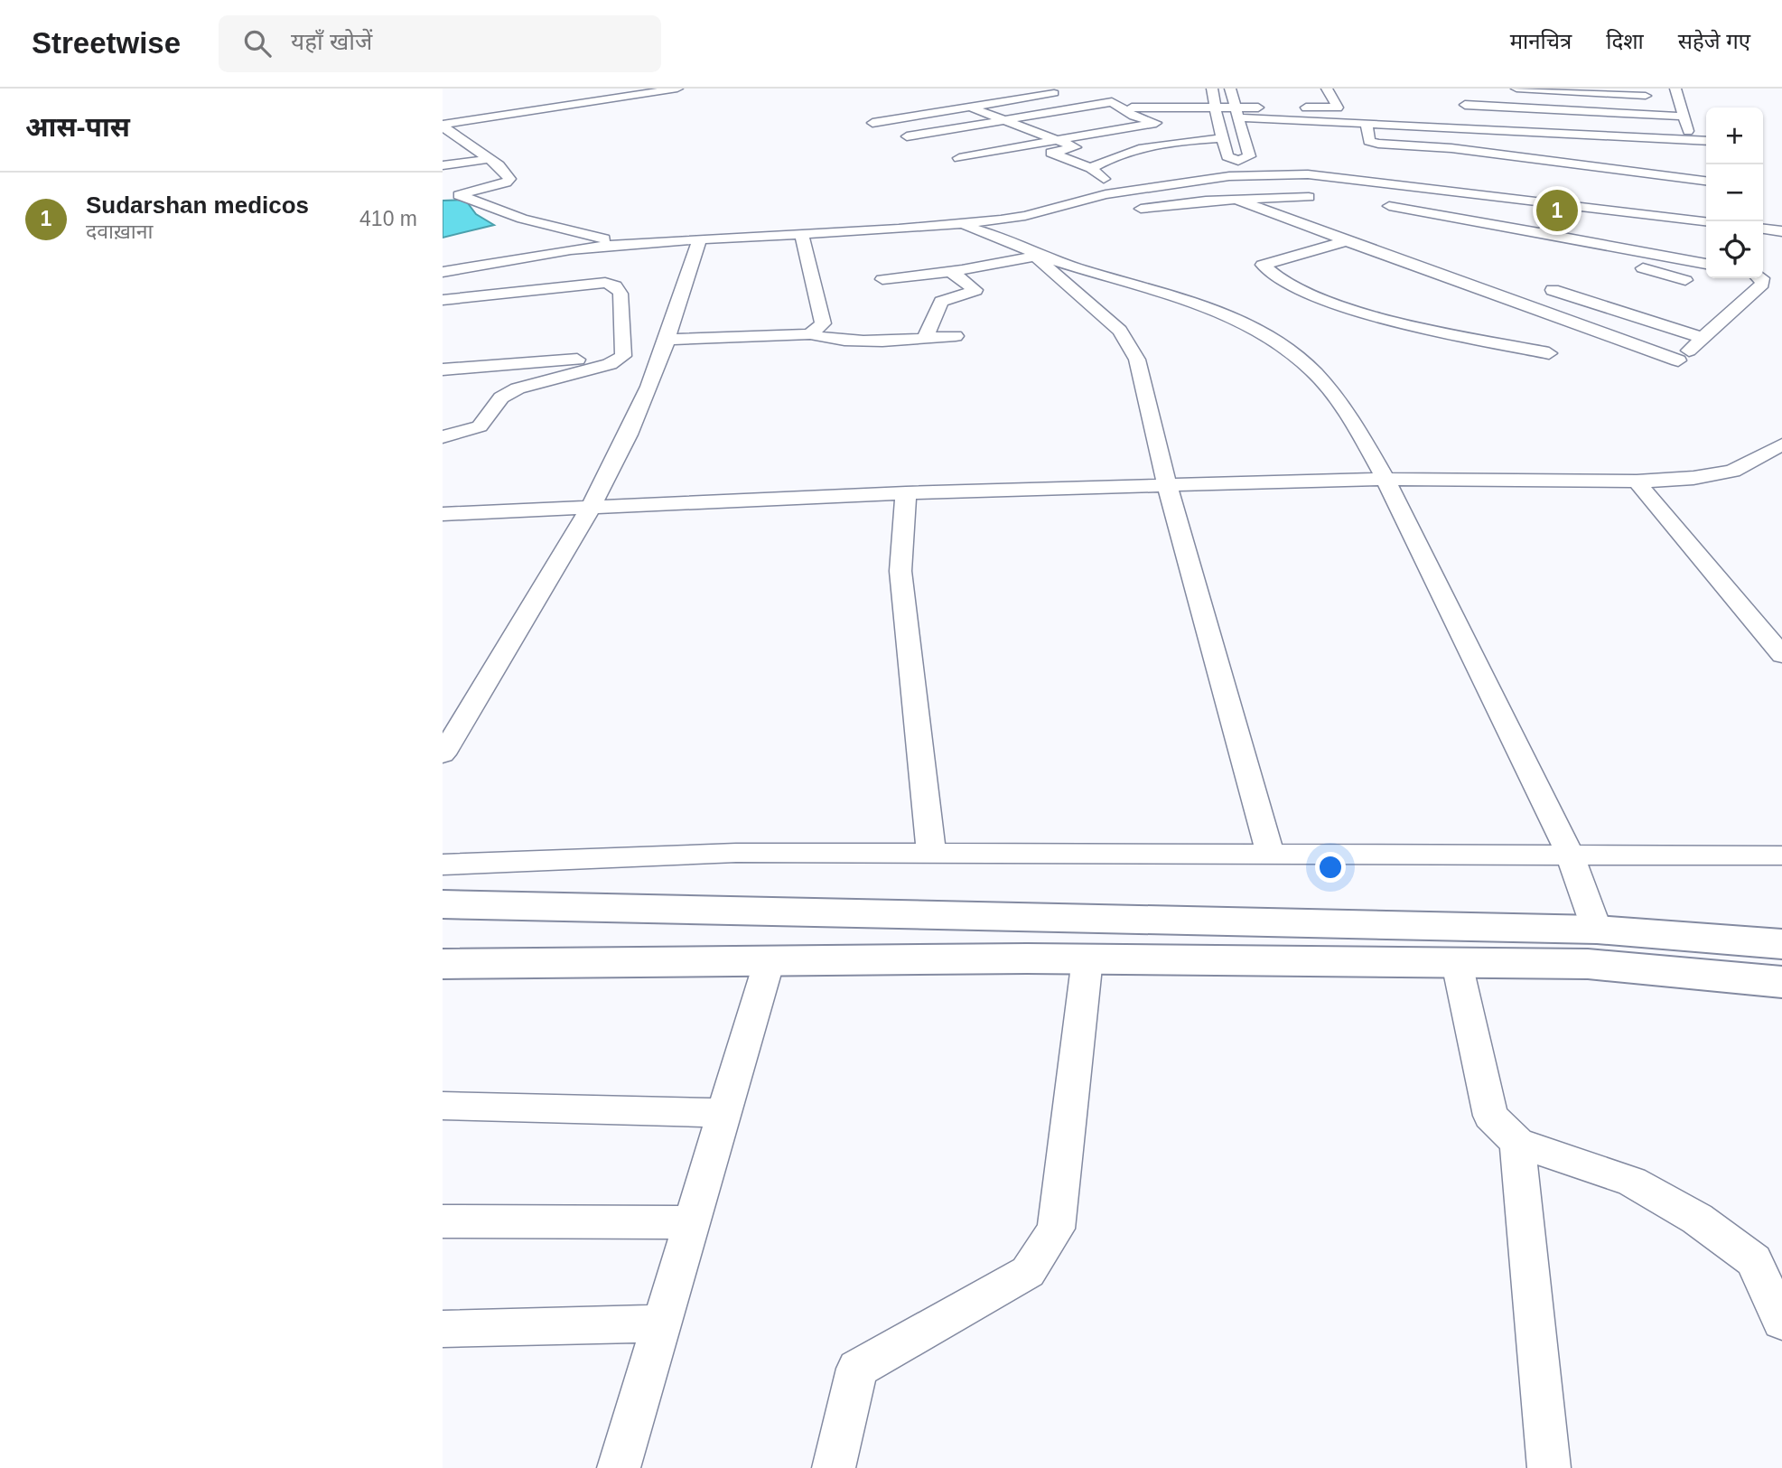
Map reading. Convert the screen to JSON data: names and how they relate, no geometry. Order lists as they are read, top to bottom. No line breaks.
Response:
{"page":{"header":"Streetwise","search":"यहाँ खोजें","nav":["मानचित्र","दिशा","सहेजे गए"],"heading":"आस-पास","map_buttons":["+","−"],"list":[{"mark":"1","name":"Sudarshan medicos","note":"दवाख़ाना","value":"410 m"}],"pins":"1"}}
